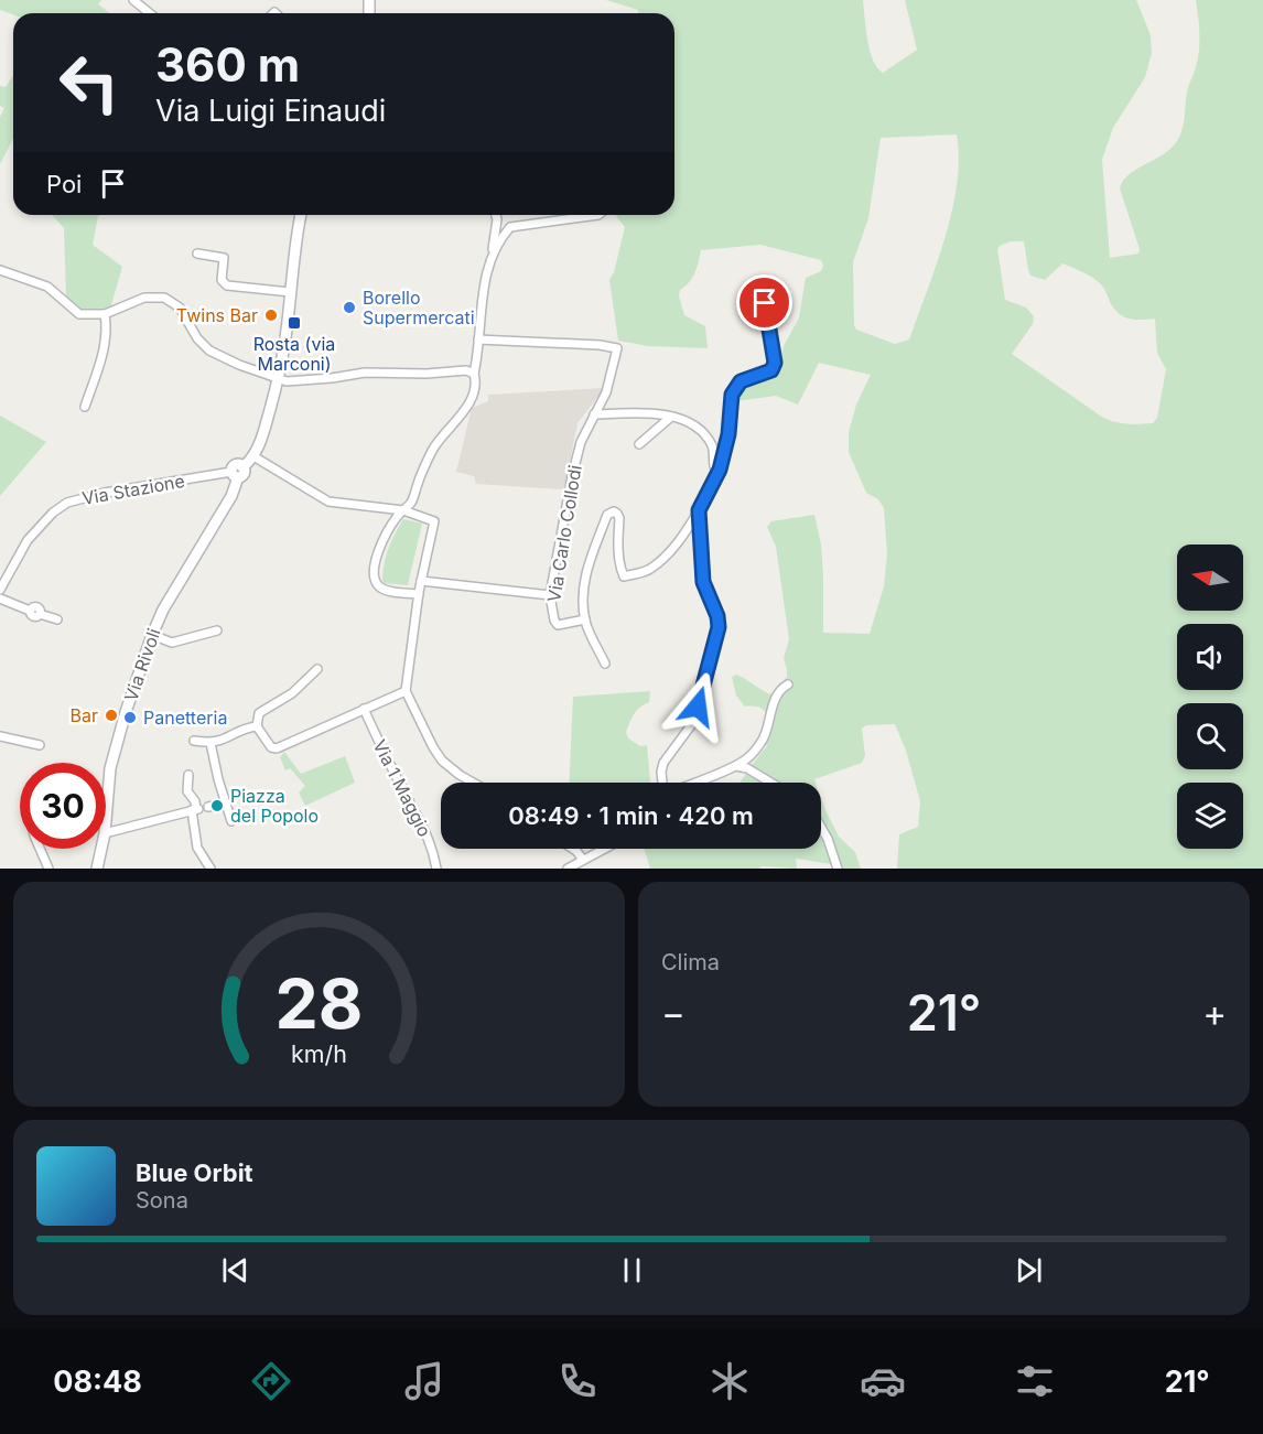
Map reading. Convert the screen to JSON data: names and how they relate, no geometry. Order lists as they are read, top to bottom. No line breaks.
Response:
{"streets":{"street":["Via Stazione","Via Carlo Collodi","Via Rivoli","Via 1 Maggio"]},"crossings":[["Via Stazione","Via Rivoli"]],"places":{"other":["Borello Supermercati","Twins Bar","Bar","Panetteria","Piazza del Popolo"],"transit":["Rosta (via Marconi)"]},"north":"left","page":{"turn":["360 m","Via Luigi Einaudi"],"then":"Poi","limit":"30","trip":"08:49 · 1 min · 420 m","tile":"Clima","heat":["−","21°","+"],"song":["Blue Orbit","Sona"],"tabs":["08:48","21°"],"gauge":["28","km/h"]}}
